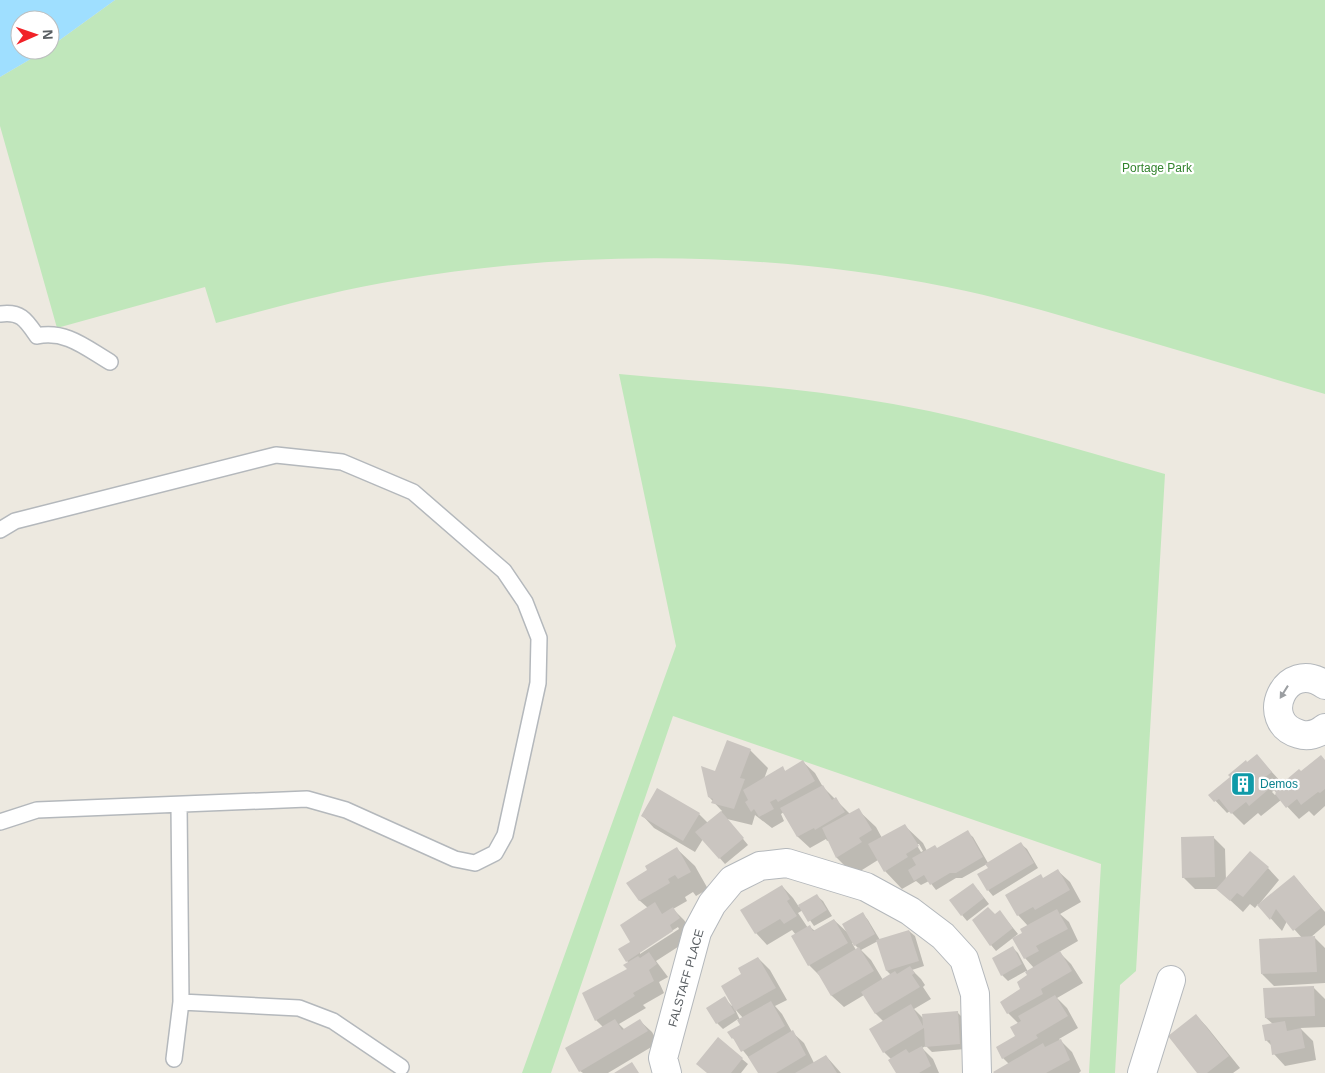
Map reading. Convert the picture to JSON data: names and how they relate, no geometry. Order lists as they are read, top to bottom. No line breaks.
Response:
{"streets":{"street":["FALSTAFF PLACE"]},"parks":["Portage Park"],"places":{"building":["Demos"]},"north":"right"}
